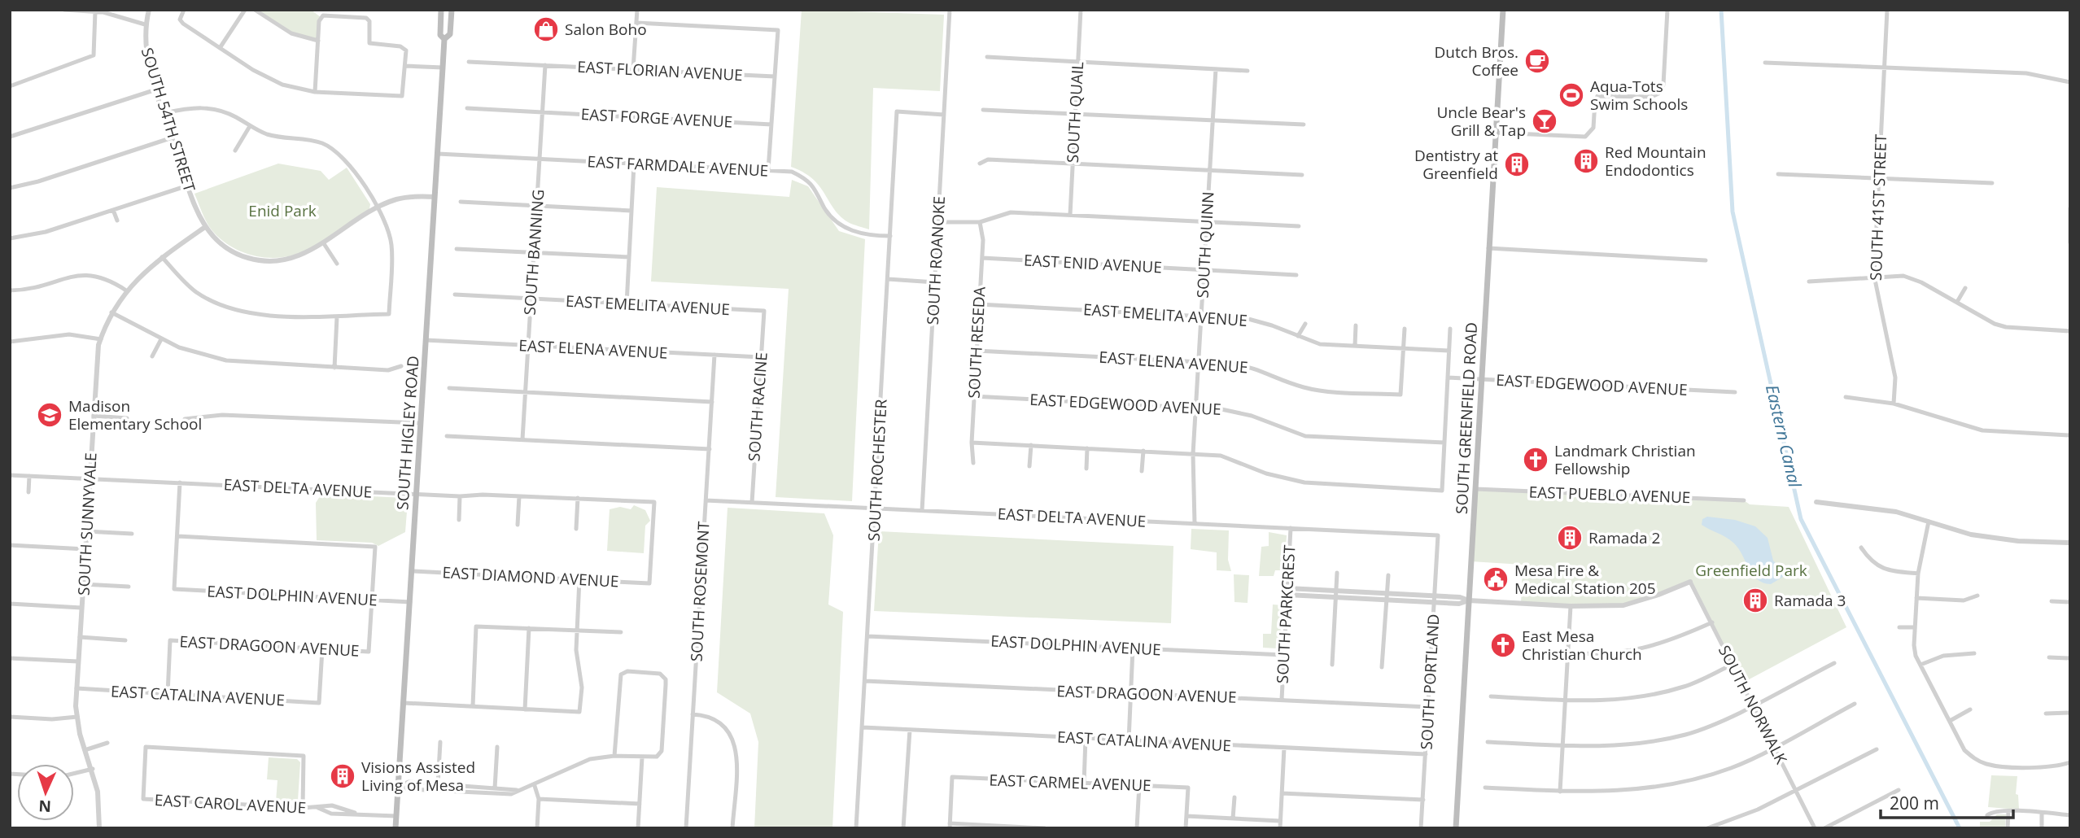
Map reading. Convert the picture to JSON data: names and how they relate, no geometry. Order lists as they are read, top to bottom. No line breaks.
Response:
{"streets":{"main road":["SOUTH GREENFIELD ROAD","SOUTH HIGLEY ROAD"],"street":["EAST FLORIAN AVENUE","SOUTH QUAIL","EAST FORGE AVENUE","SOUTH 54TH STREET","EAST FARMDALE AVENUE","SOUTH 41ST STREET","SOUTH QUINN","SOUTH BANNING","SOUTH ROANOKE","EAST ENID AVENUE","EAST EMELITA AVENUE","SOUTH RESEDA","EAST ELENA AVENUE","EAST EDGEWOOD AVENUE","SOUTH RACINE","SOUTH ROCHESTER","EAST DELTA AVENUE","EAST PUEBLO AVENUE","SOUTH SUNNYVALE","EAST DIAMOND AVENUE","SOUTH ROSEMONT","EAST DOLPHIN AVENUE","SOUTH PARKCREST","EAST DRAGOON AVENUE","SOUTH PORTLAND","EAST CATALINA AVENUE","SOUTH NORWALK","EAST CARMEL AVENUE","EAST CAROL AVENUE"]},"crossings":[["EAST FLORIAN AVENUE","SOUTH BANNING"],["EAST FORGE AVENUE","SOUTH BANNING"],["SOUTH 54TH STREET","SOUTH SUNNYVALE"],["EAST FARMDALE AVENUE","SOUTH BANNING"],["EAST FARMDALE AVENUE","SOUTH HIGLEY ROAD"],["EAST FARMDALE AVENUE","SOUTH ROCHESTER"],["SOUTH QUINN","EAST ENID AVENUE"],["SOUTH QUINN","EAST EMELITA AVENUE"],["SOUTH QUINN","EAST ELENA AVENUE"],["SOUTH QUINN","EAST EDGEWOOD AVENUE"],["SOUTH QUINN","EAST DELTA AVENUE"],["SOUTH BANNING","EAST EMELITA AVENUE"],["SOUTH BANNING","EAST ELENA AVENUE"],["SOUTH ROANOKE","SOUTH ROCHESTER"],["SOUTH ROANOKE","EAST DELTA AVENUE"],["EAST ENID AVENUE","SOUTH RESEDA"],["EAST EMELITA AVENUE","SOUTH RESEDA"],["EAST EMELITA AVENUE","EAST ELENA AVENUE"],["EAST EMELITA AVENUE","SOUTH RACINE"],["SOUTH RESEDA","EAST ELENA AVENUE"],["SOUTH RESEDA","EAST EDGEWOOD AVENUE"],["EAST ELENA AVENUE","SOUTH RACINE"],["EAST ELENA AVENUE","SOUTH HIGLEY ROAD"],["EAST ELENA AVENUE","SOUTH ROSEMONT"],["EAST EDGEWOOD AVENUE","SOUTH GREENFIELD ROAD"],["SOUTH RACINE","EAST DELTA AVENUE"],["SOUTH GREENFIELD ROAD","EAST PUEBLO AVENUE"],["SOUTH HIGLEY ROAD","EAST DELTA AVENUE"],["SOUTH HIGLEY ROAD","EAST DIAMOND AVENUE"],["SOUTH HIGLEY ROAD","EAST DOLPHIN AVENUE"],["SOUTH HIGLEY ROAD","EAST CAROL AVENUE"],["SOUTH ROCHESTER","EAST DELTA AVENUE"],["SOUTH ROCHESTER","EAST DOLPHIN AVENUE"],["SOUTH ROCHESTER","EAST DRAGOON AVENUE"],["SOUTH ROCHESTER","EAST CATALINA AVENUE"],["EAST DELTA AVENUE","SOUTH SUNNYVALE"],["EAST DELTA AVENUE","EAST DIAMOND AVENUE"],["EAST DELTA AVENUE","SOUTH ROSEMONT"],["EAST DELTA AVENUE","SOUTH PARKCREST"],["EAST DELTA AVENUE","SOUTH PORTLAND"],["SOUTH SUNNYVALE","EAST CATALINA AVENUE"],["EAST DOLPHIN AVENUE","SOUTH PARKCREST"],["EAST DOLPHIN AVENUE","EAST DRAGOON AVENUE"],["SOUTH PARKCREST","EAST DRAGOON AVENUE"],["EAST DRAGOON AVENUE","SOUTH PORTLAND"],["EAST DRAGOON AVENUE","EAST CATALINA AVENUE"],["SOUTH PORTLAND","EAST CATALINA AVENUE"]],"water":["Eastern Canal"],"parks":["Enid Park","Greenfield Park"],"places":{"shop":["Salon Boho"],"cafe":["Dutch Bros. Coffee"],"sports":["Aqua-Tots Swim Schools"],"bar":["Uncle Bear's Grill & Tap"],"building":["Red Mountain Endodontics","Dentistry at Greenfield","Ramada 2","Ramada 3","Visions Assisted Living of Mesa"],"school or university":["Madison Elementary School"],"church":["Landmark Christian Fellowship","East Mesa Christian Church"],"public building":["Mesa Fire & Medical Station 205"]},"scale_bar":"200 m","north":"bottom"}
